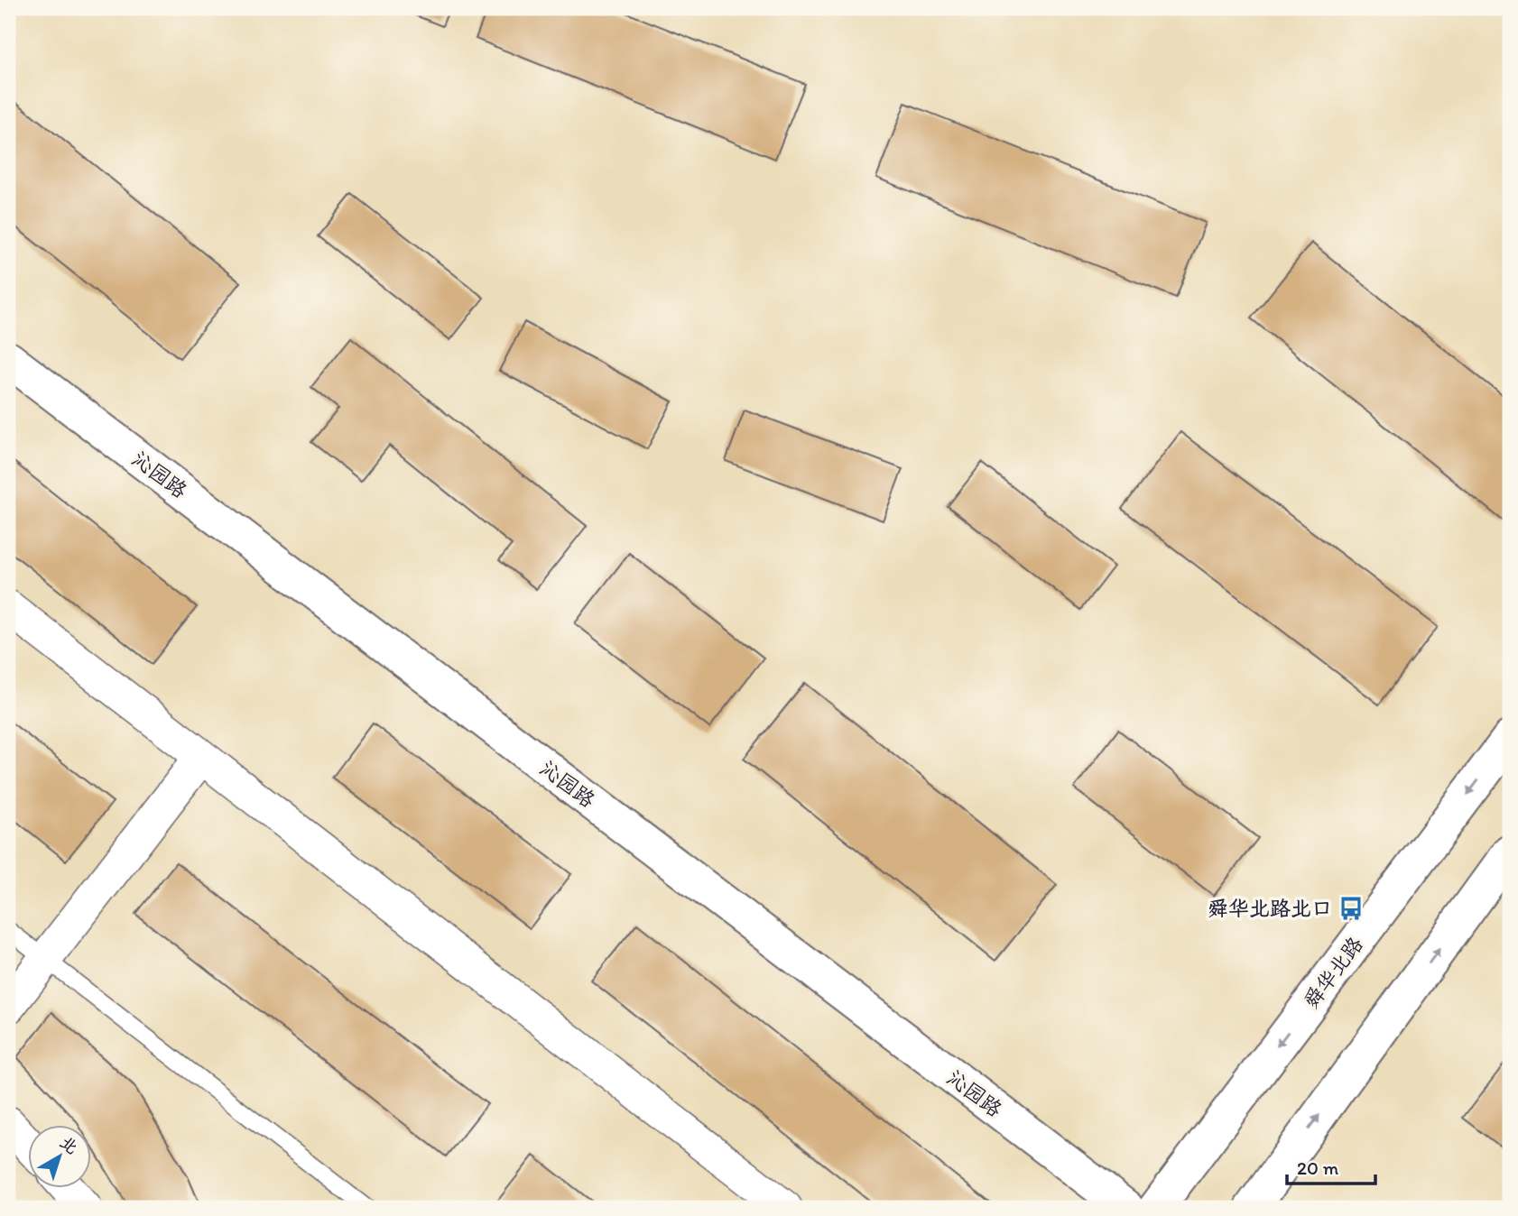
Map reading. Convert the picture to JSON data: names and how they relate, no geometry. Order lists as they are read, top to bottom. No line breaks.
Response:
{"streets":{"street":["沁园路","舜华北路"]},"places":{"bus stop":["舜华北路北口"]},"scale_bar":"20 m","north":"top right"}
